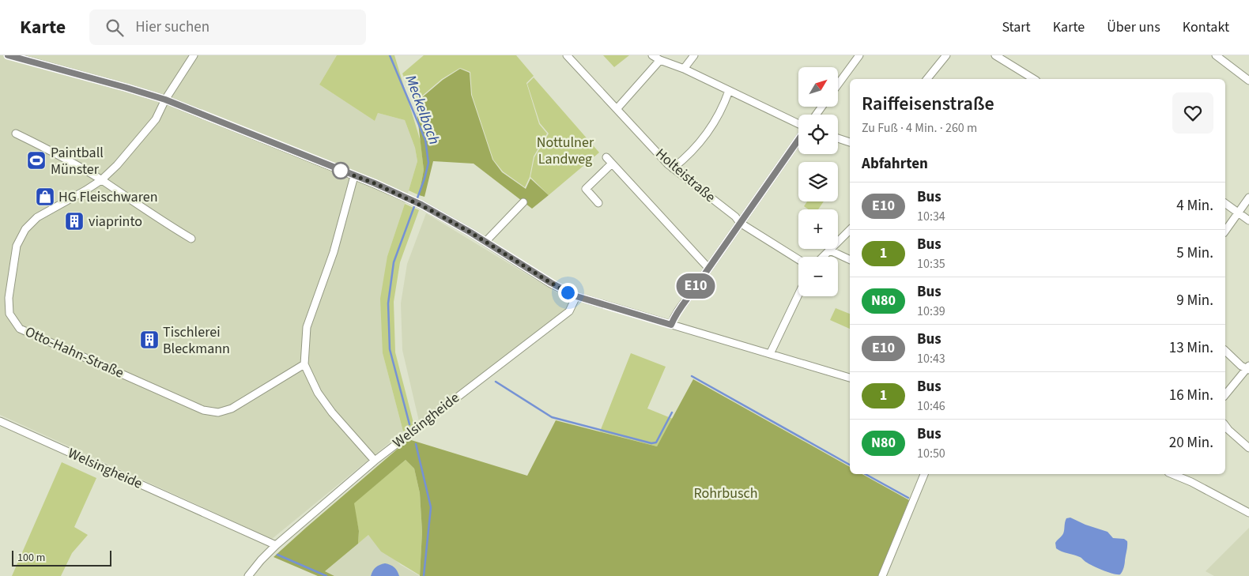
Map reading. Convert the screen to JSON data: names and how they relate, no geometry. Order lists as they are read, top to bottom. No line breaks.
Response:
{"streets":{"street":["Holteistraße","Otto-Hahn-Straße","Welsingheide"]},"water":["Meckelbach"],"parks":["Nottulner Landweg","Rohrbusch"],"places":{"sports":["Paintball Münster"],"shop":["HG Fleischwaren"],"building":["viaprinto","Tischlerei Bleckmann"]},"lines":["bus line E10"],"scale_bar":"100 m","north":"top right","page":{"header":"Karte","search":"Hier suchen","nav":["Start","Karte","Über uns","Kontakt"],"on_map":"E10","map_buttons":["+","−"],"heading":[["Raiffeisenstraße","Zu Fuß · 4 Min. · 260 m"],"Abfahrten"],"list":[{"mark":"E10","name":"Bus","note":"10:34","value":"4 Min."},{"mark":"1","name":"Bus","note":"10:35","value":"5 Min."},{"mark":"N80","name":"Bus","note":"10:39","value":"9 Min."},{"mark":"E10","name":"Bus","note":"10:43","value":"13 Min."},{"mark":"1","name":"Bus","note":"10:46","value":"16 Min."},{"mark":"N80","name":"Bus","note":"10:50","value":"20 Min."}],"scale":"100 m"}}
